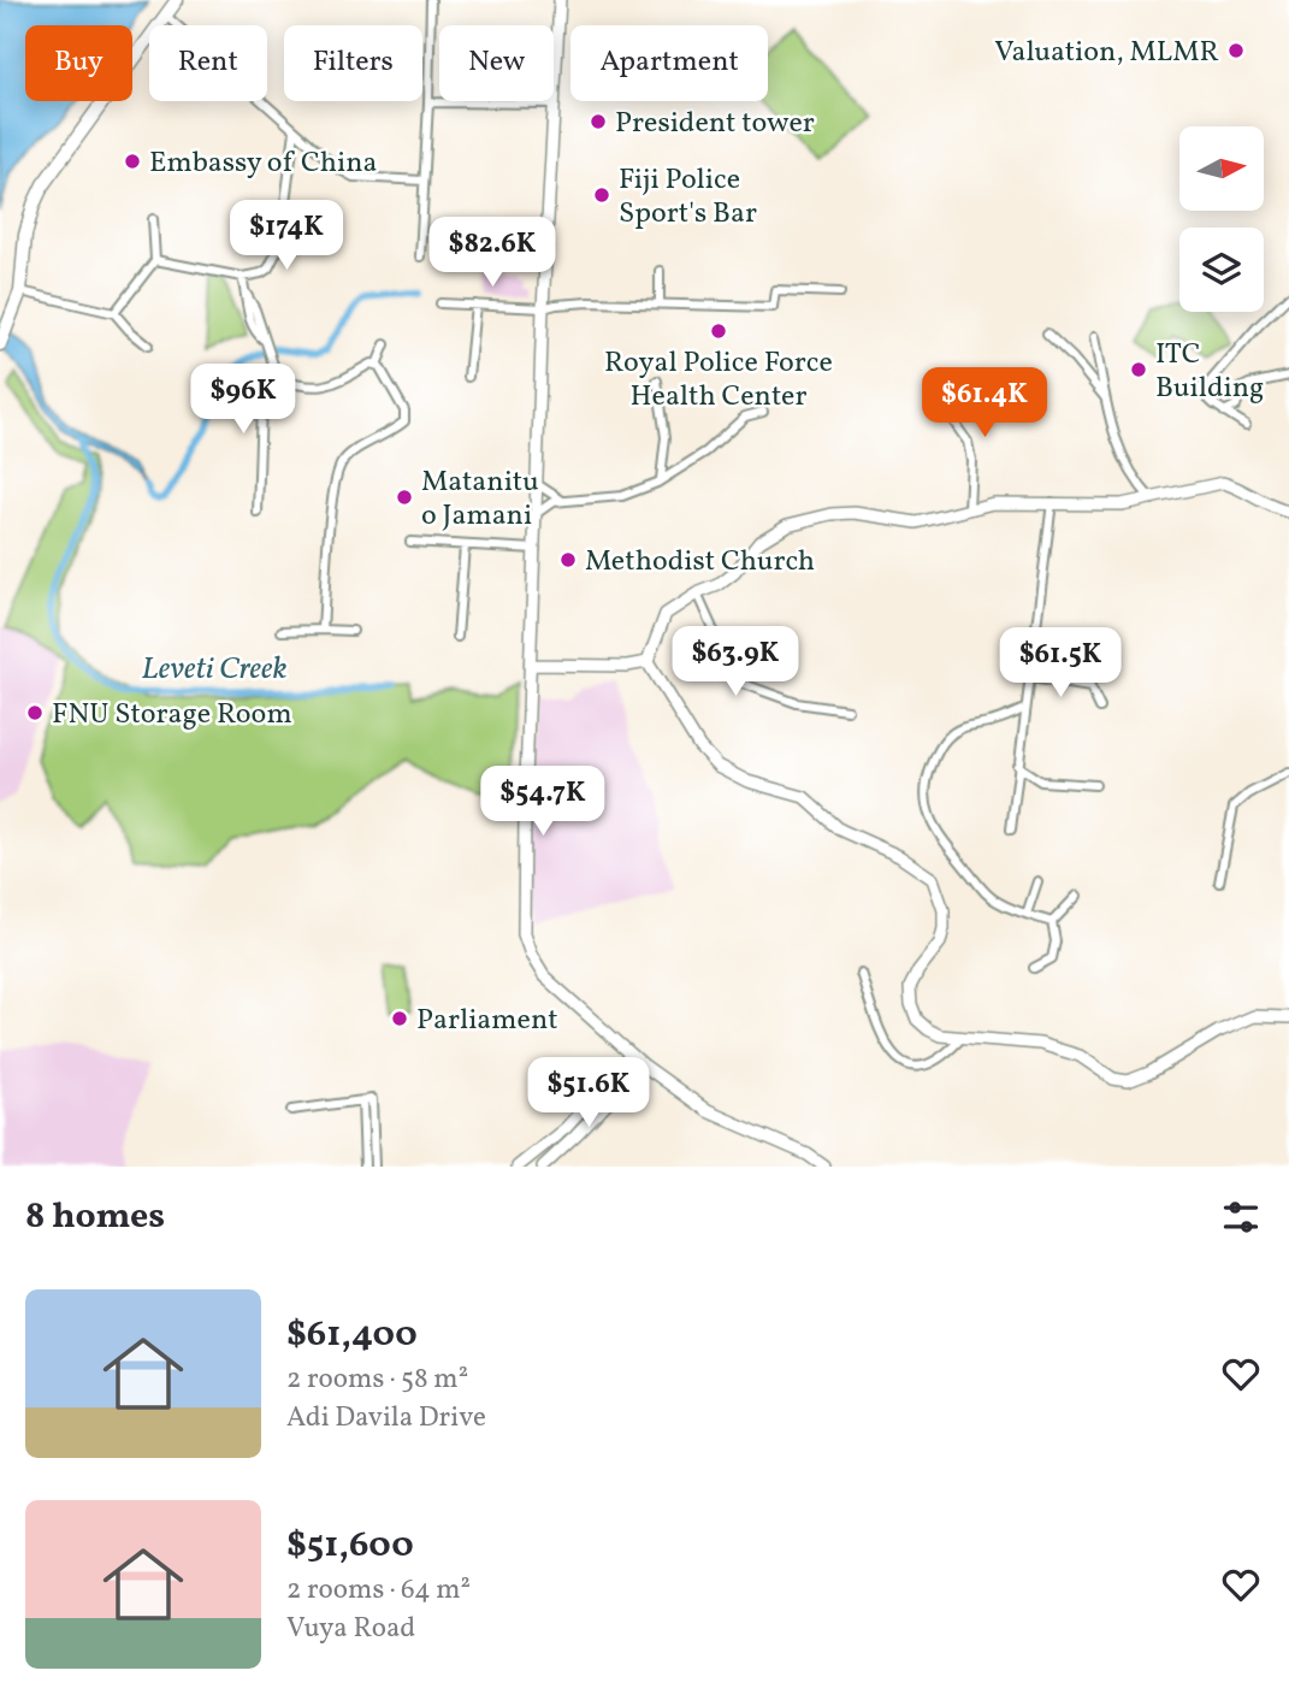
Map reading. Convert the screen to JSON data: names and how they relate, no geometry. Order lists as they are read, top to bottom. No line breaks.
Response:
{"water":["Leveti Creek"],"places":["Valuation, MLMR","President tower","Embassy of China","Fiji Police Sport's Bar","Royal Police Force Health Center","ITC Building","Matanitu o Jamani","Methodist Church","FNU Storage Room","Parliament"],"north":"right","page":{"chip":["Buy","Rent","Filters","New","Apartment"],"price":["$174K","$82.6K","$96K","$61.4K","$63.9K","$61.5K","$54.7K","$51.6K"],"heading":"8 homes","list":[{"name":"$61,400","note":"2 rooms · 58 m² · Adi Davila Drive"},{"name":"$51,600","note":"2 rooms · 64 m² · Vuya Road"}]}}
